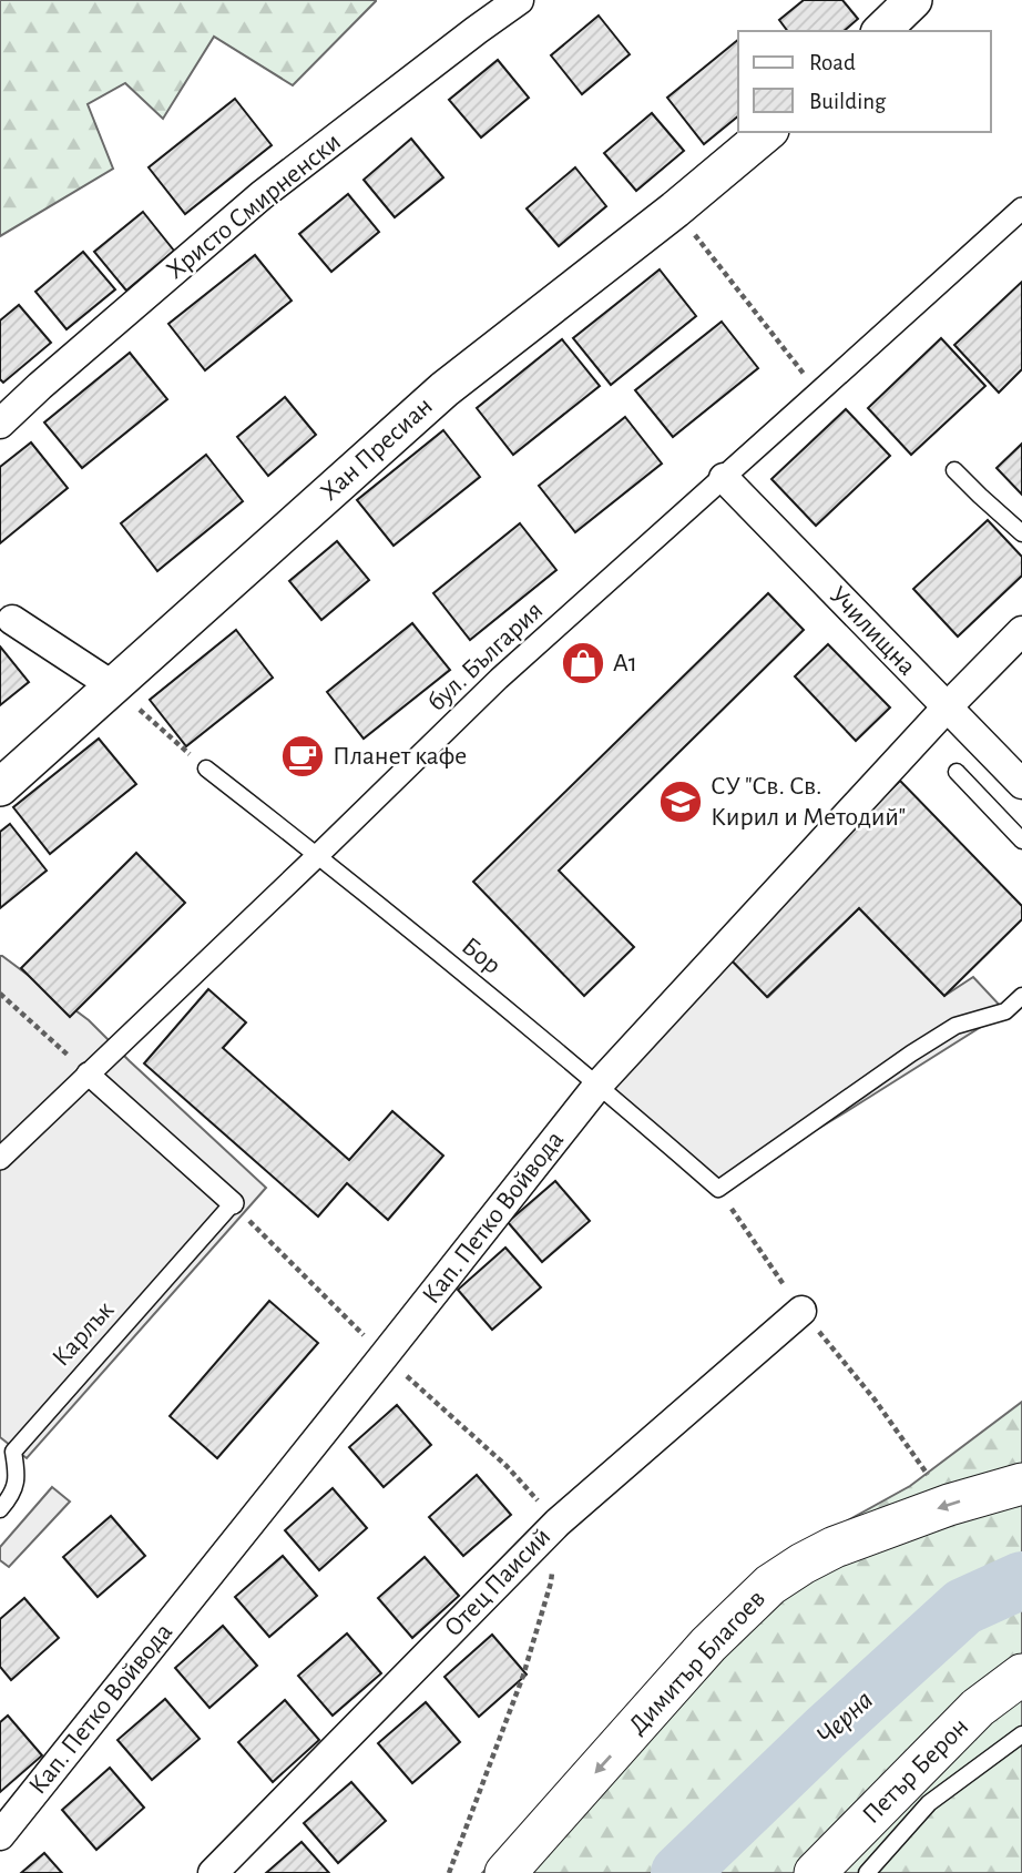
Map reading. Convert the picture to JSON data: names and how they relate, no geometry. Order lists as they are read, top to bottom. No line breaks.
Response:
{"streets":{"main road":["Димитър Благоев","Петър Берон"],"street":["Христо Смирненски","Хан Пресиан","Училищна","бул. България","Кап. Петко Войвода","Отец Паисий"],"lane":["Бор","Карлък"]},"crossings":[["Училищна","бул. България"],["Училищна","Кап. Петко Войвода"],["бул. България","Бор"],["Бор","Кап. Петко Войвода"]],"one_way":["Димитър Благоев"],"water":["Черна"],"places":{"shop":["A1"],"cafe":["Планет кафе"],"school or university":["СУ \"Св. Св. Кирил и Методий\""]},"legend":["Road","Building"]}
